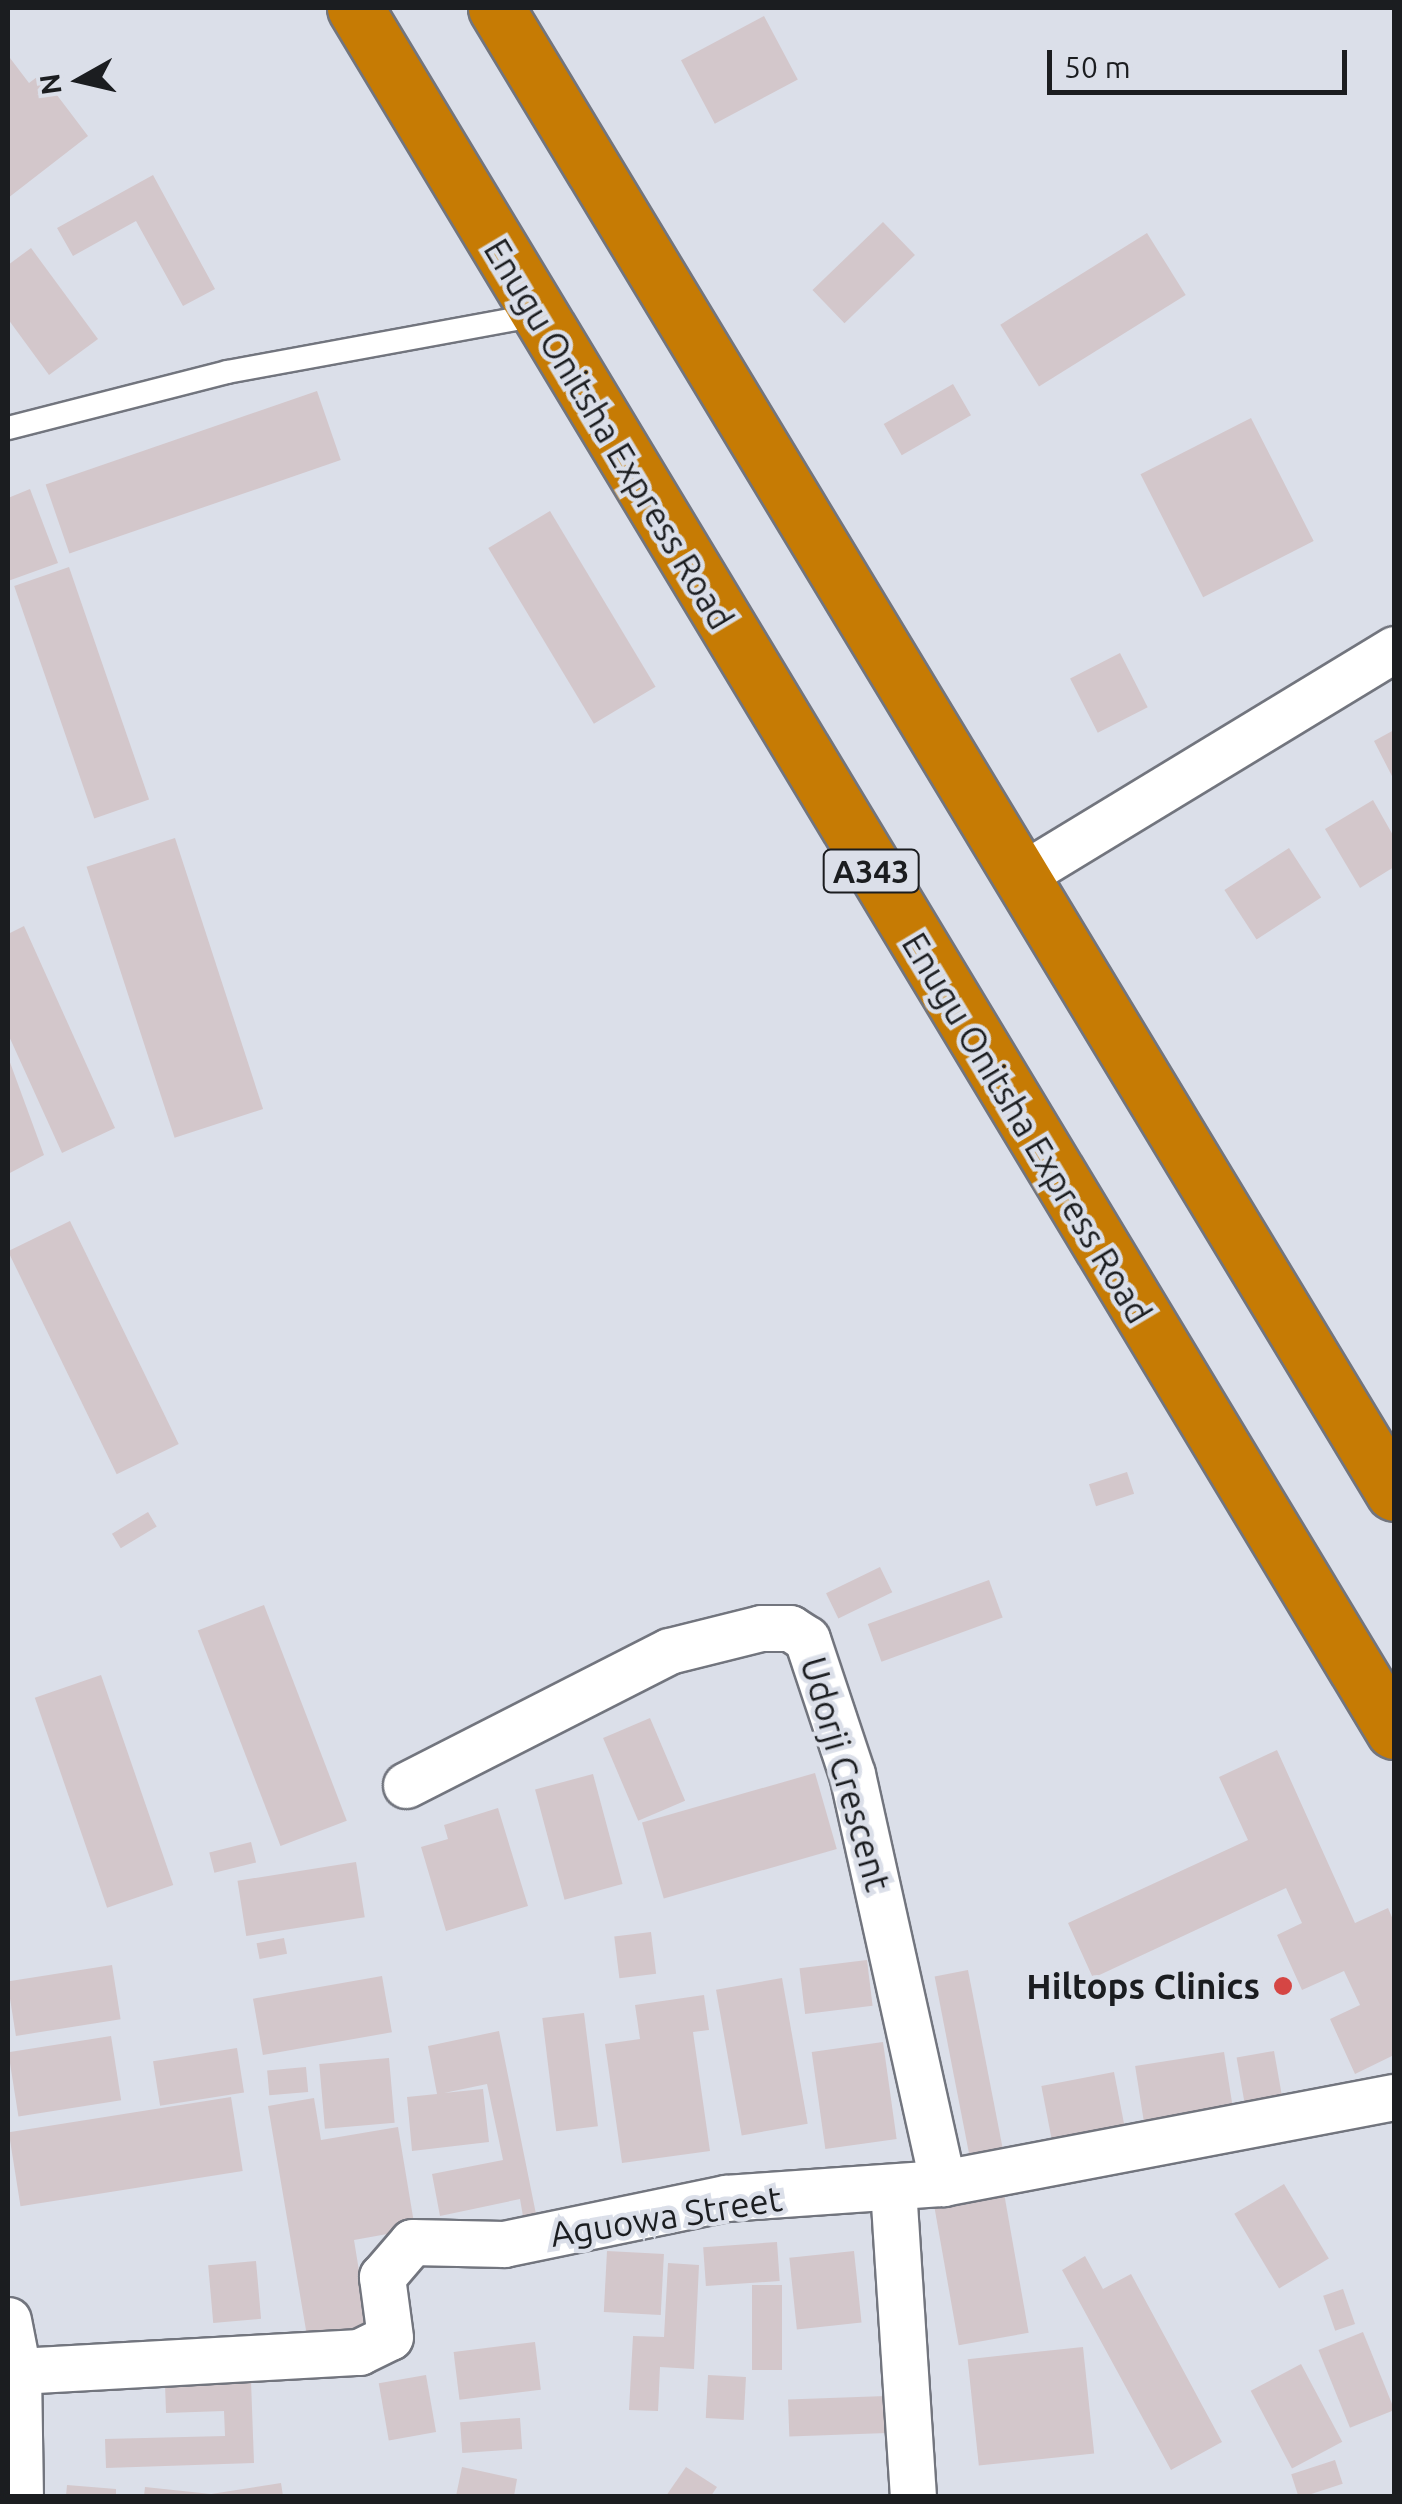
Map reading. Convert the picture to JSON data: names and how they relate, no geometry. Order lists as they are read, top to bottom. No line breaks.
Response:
{"streets":{"highway":["Enugu Onitsha Express Road","A343"],"street":["Udorji Crescent","Aguowa Street"]},"crossings":[["Udorji Crescent","Aguowa Street"]],"places":["Hiltops Clinics"],"scale_bar":"50 m","north":"left"}
